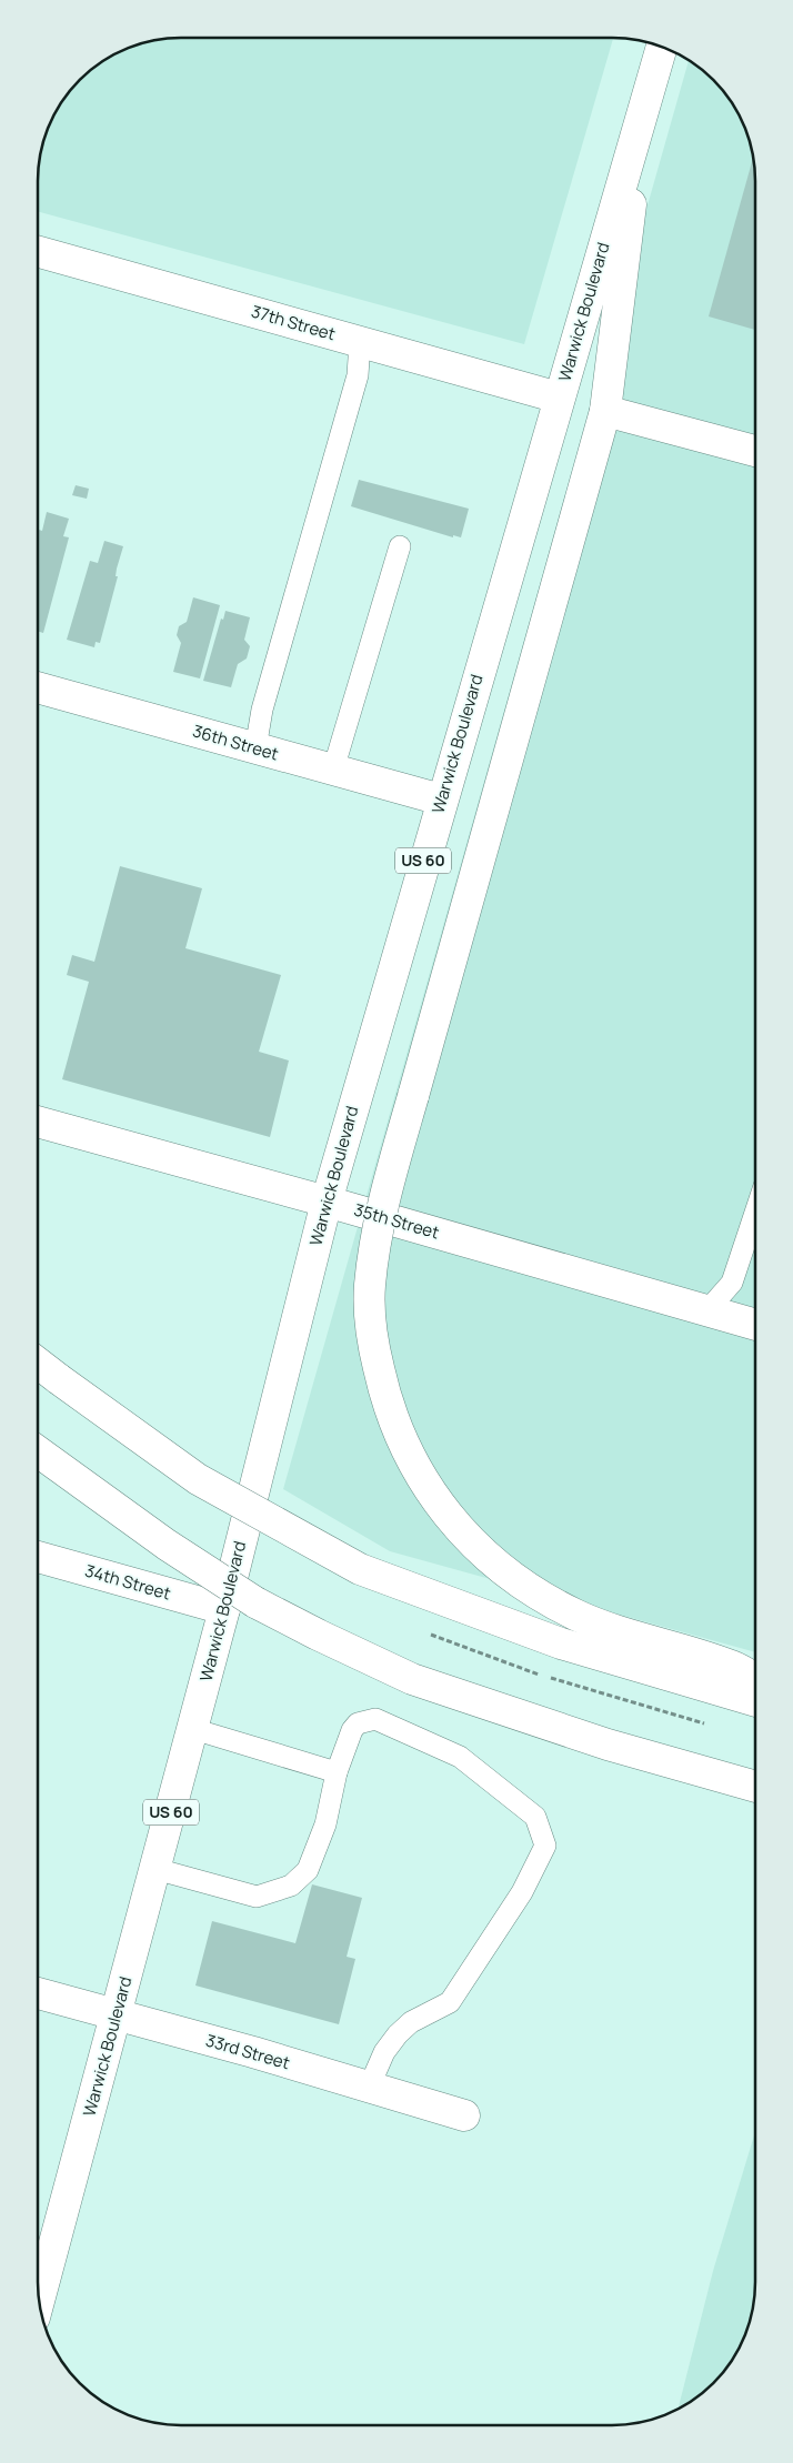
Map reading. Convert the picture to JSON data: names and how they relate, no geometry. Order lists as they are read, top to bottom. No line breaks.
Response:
{"streets":{"main road":["Warwick Boulevard","37th Street","36th Street","US 60","35th Street","34th Street","33rd Street"]},"crossings":[["Warwick Boulevard","37th Street"],["Warwick Boulevard","36th Street"],["Warwick Boulevard","35th Street"],["Warwick Boulevard","34th Street"],["Warwick Boulevard","33rd Street"]]}
